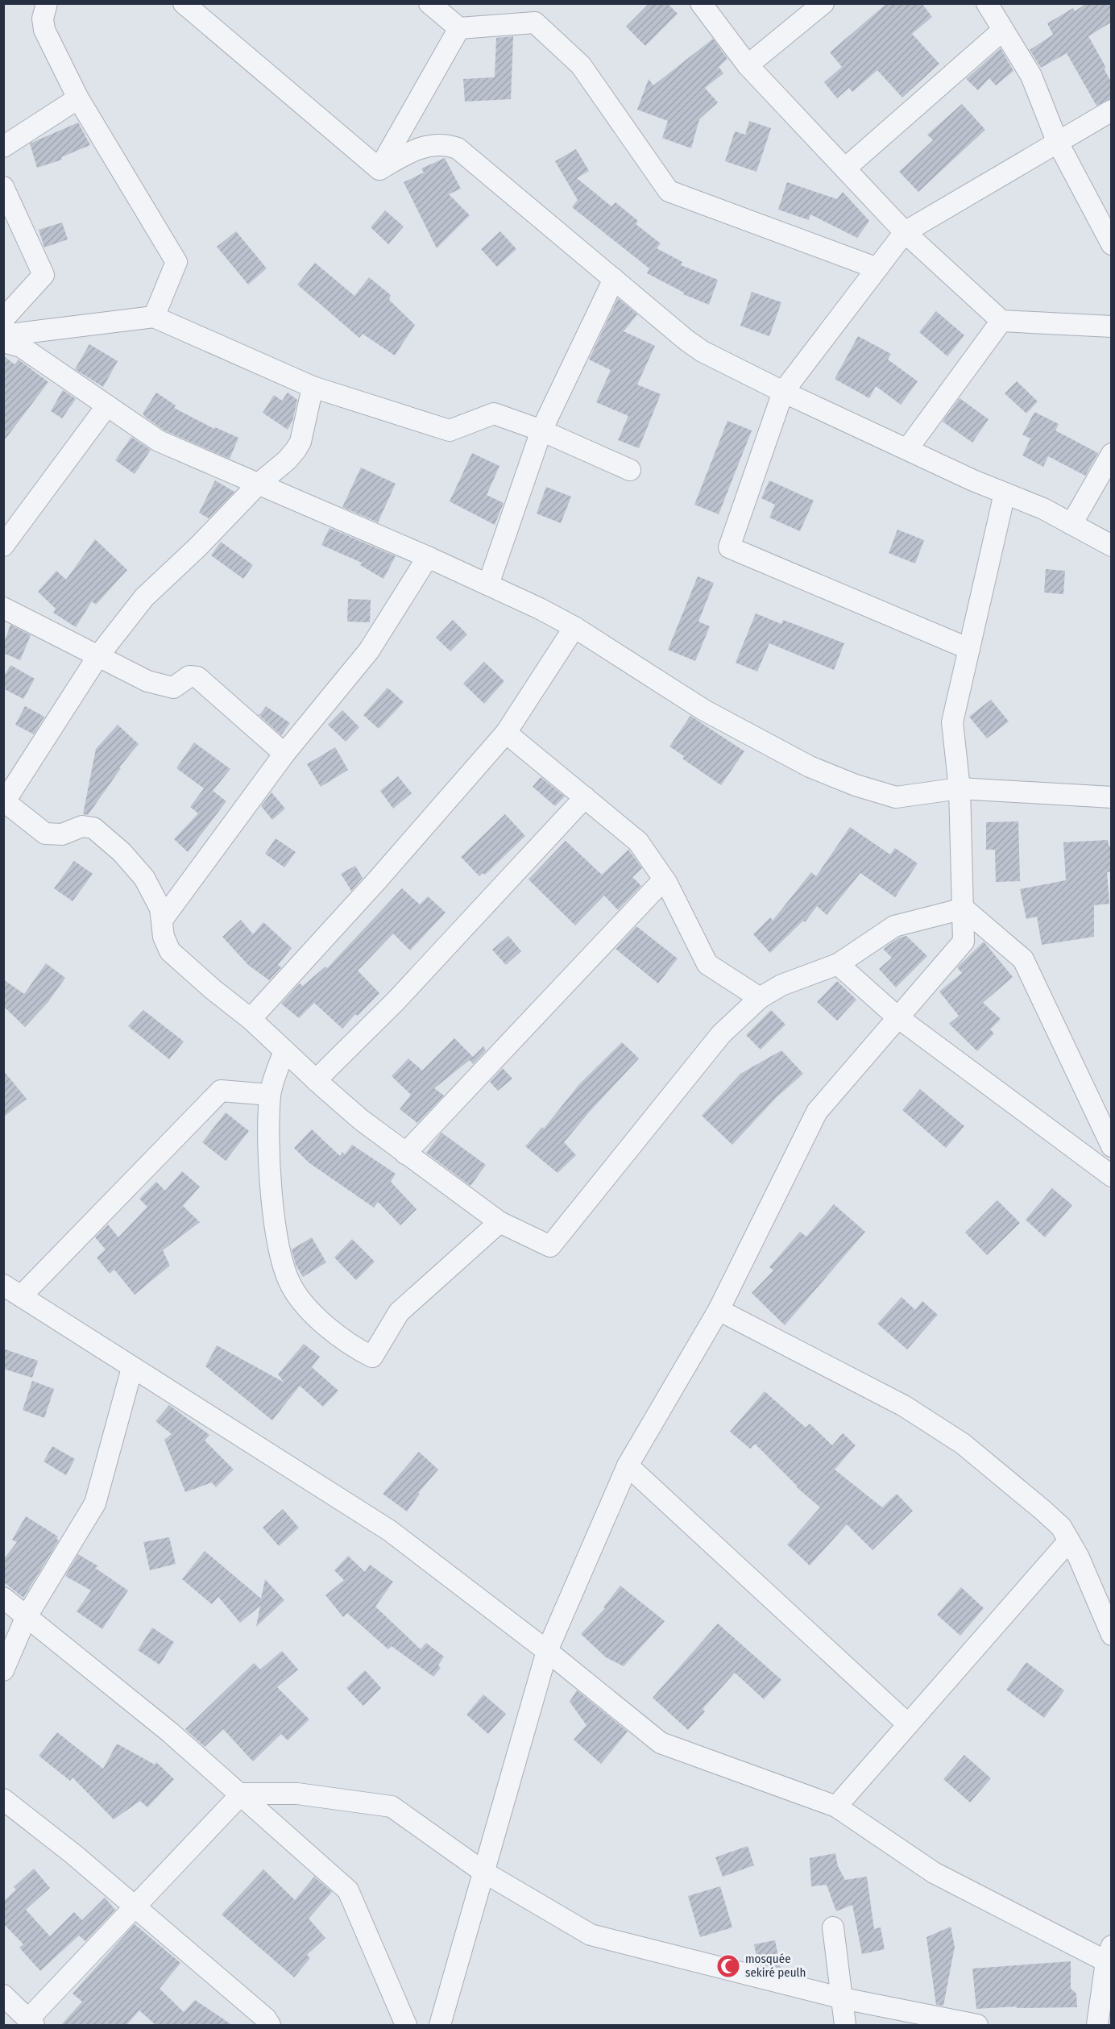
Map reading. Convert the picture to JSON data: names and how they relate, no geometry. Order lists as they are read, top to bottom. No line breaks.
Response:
{"places":{"mosque":["mosquée sekiré peulh"]}}
